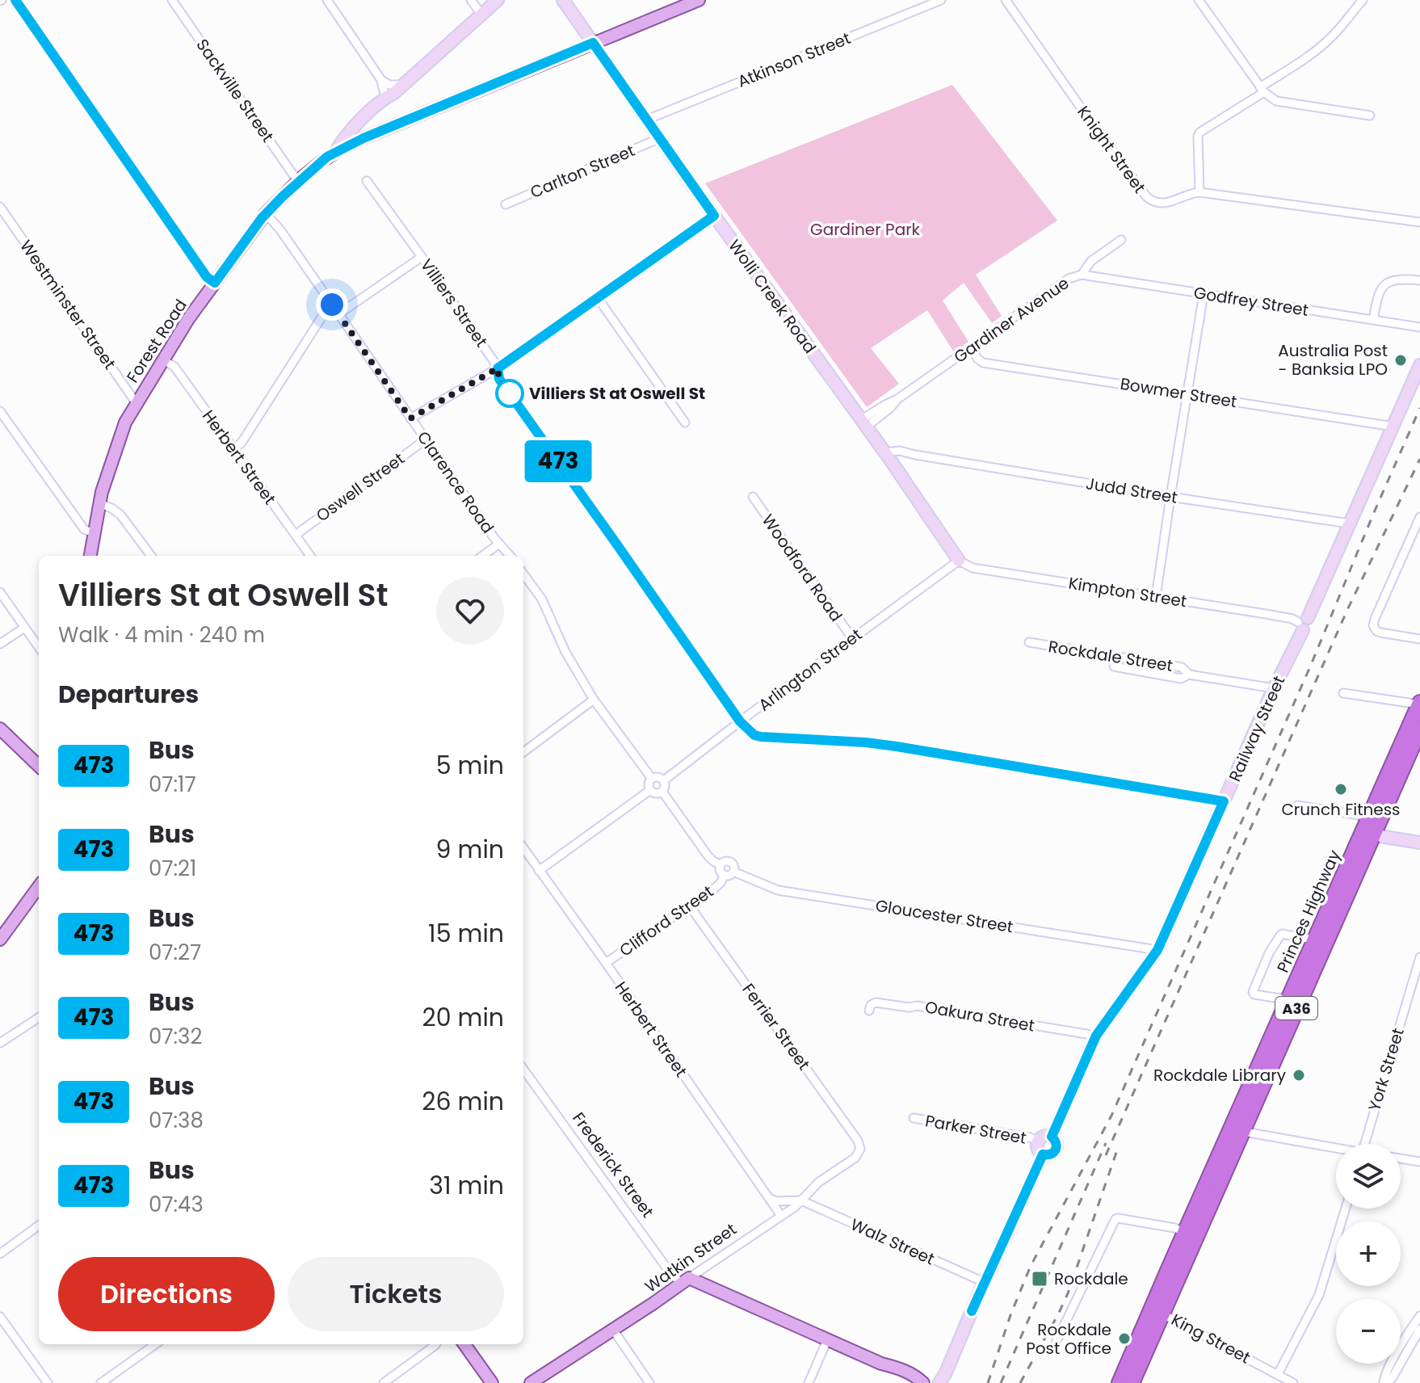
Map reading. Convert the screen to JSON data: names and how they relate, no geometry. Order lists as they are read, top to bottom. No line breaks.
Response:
{"streets":{"highway":["Princes Highway","A36"],"main road":["Forest Road","Frederick Street","Watkin Street"],"street":["Atkinson Street","Sackville Street","Knight Street","Carlton Street","Wolli Creek Road","Godfrey Street","Villiers Street","Westminster Street","Gardiner Avenue","Bowmer Street","Herbert Street","Clarence Road","Oswell Street","Judd Street","Woodford Road","Kimpton Street","Rockdale Street","Arlington Street","Railway Street","Gloucester Street","Clifford Street","Oakura Street","Ferrier Street","York Street","Parker Street","Walz Street","King Street"]},"crossings":[["Atkinson Street","Wolli Creek Road"],["Sackville Street","Forest Road"],["Carlton Street","Wolli Creek Road"],["Wolli Creek Road","Gardiner Avenue"],["Wolli Creek Road","Forest Road"],["Wolli Creek Road","Judd Street"],["Wolli Creek Road","Kimpton Street"],["Wolli Creek Road","Arlington Street"],["Godfrey Street","Gardiner Avenue"],["Villiers Street","Arlington Street"],["Villiers Street","Railway Street"],["Westminster Street","Forest Road"],["Gardiner Avenue","Bowmer Street"],["Forest Road","Herbert Street"],["Forest Road","Clarence Road"],["Bowmer Street","Railway Street"],["Herbert Street","Oswell Street"],["Herbert Street","Clifford Street"],["Herbert Street","Watkin Street"],["Clarence Road","Oswell Street"],["Judd Street","Railway Street"],["Woodford Road","Arlington Street"],["Kimpton Street","Arlington Street"],["Kimpton Street","Railway Street"],["Rockdale Street","Railway Street"],["Railway Street","Gloucester Street"],["Railway Street","Oakura Street"],["Railway Street","Parker Street"],["Princes Highway","King Street"],["Gloucester Street","Clifford Street"],["Clifford Street","Ferrier Street"],["Ferrier Street","Watkin Street"],["Frederick Street","Watkin Street"],["Walz Street","Watkin Street"]],"parks":["Gardiner Park"],"places":{"other":["Australia Post - Banksia LPO","Villiers St at Oswell St","Crunch Fitness","Rockdale Library","Rockdale Post Office"],"transit":["Rockdale"]},"lines":["bus line 473"],"page":{"on_map":"473","heading":[["Villiers St at Oswell St","Walk · 4 min · 240 m"],"Departures"],"list":[{"mark":"473","name":"Bus","note":"07:17","value":"5 min"},{"mark":"473","name":"Bus","note":"07:21","value":"9 min"},{"mark":"473","name":"Bus","note":"07:27","value":"15 min"},{"mark":"473","name":"Bus","note":"07:32","value":"20 min"},{"mark":"473","name":"Bus","note":"07:38","value":"26 min"},{"mark":"473","name":"Bus","note":"07:43","value":"31 min"}],"map_buttons":["+","−"],"buttons":["Directions","Tickets"]}}
